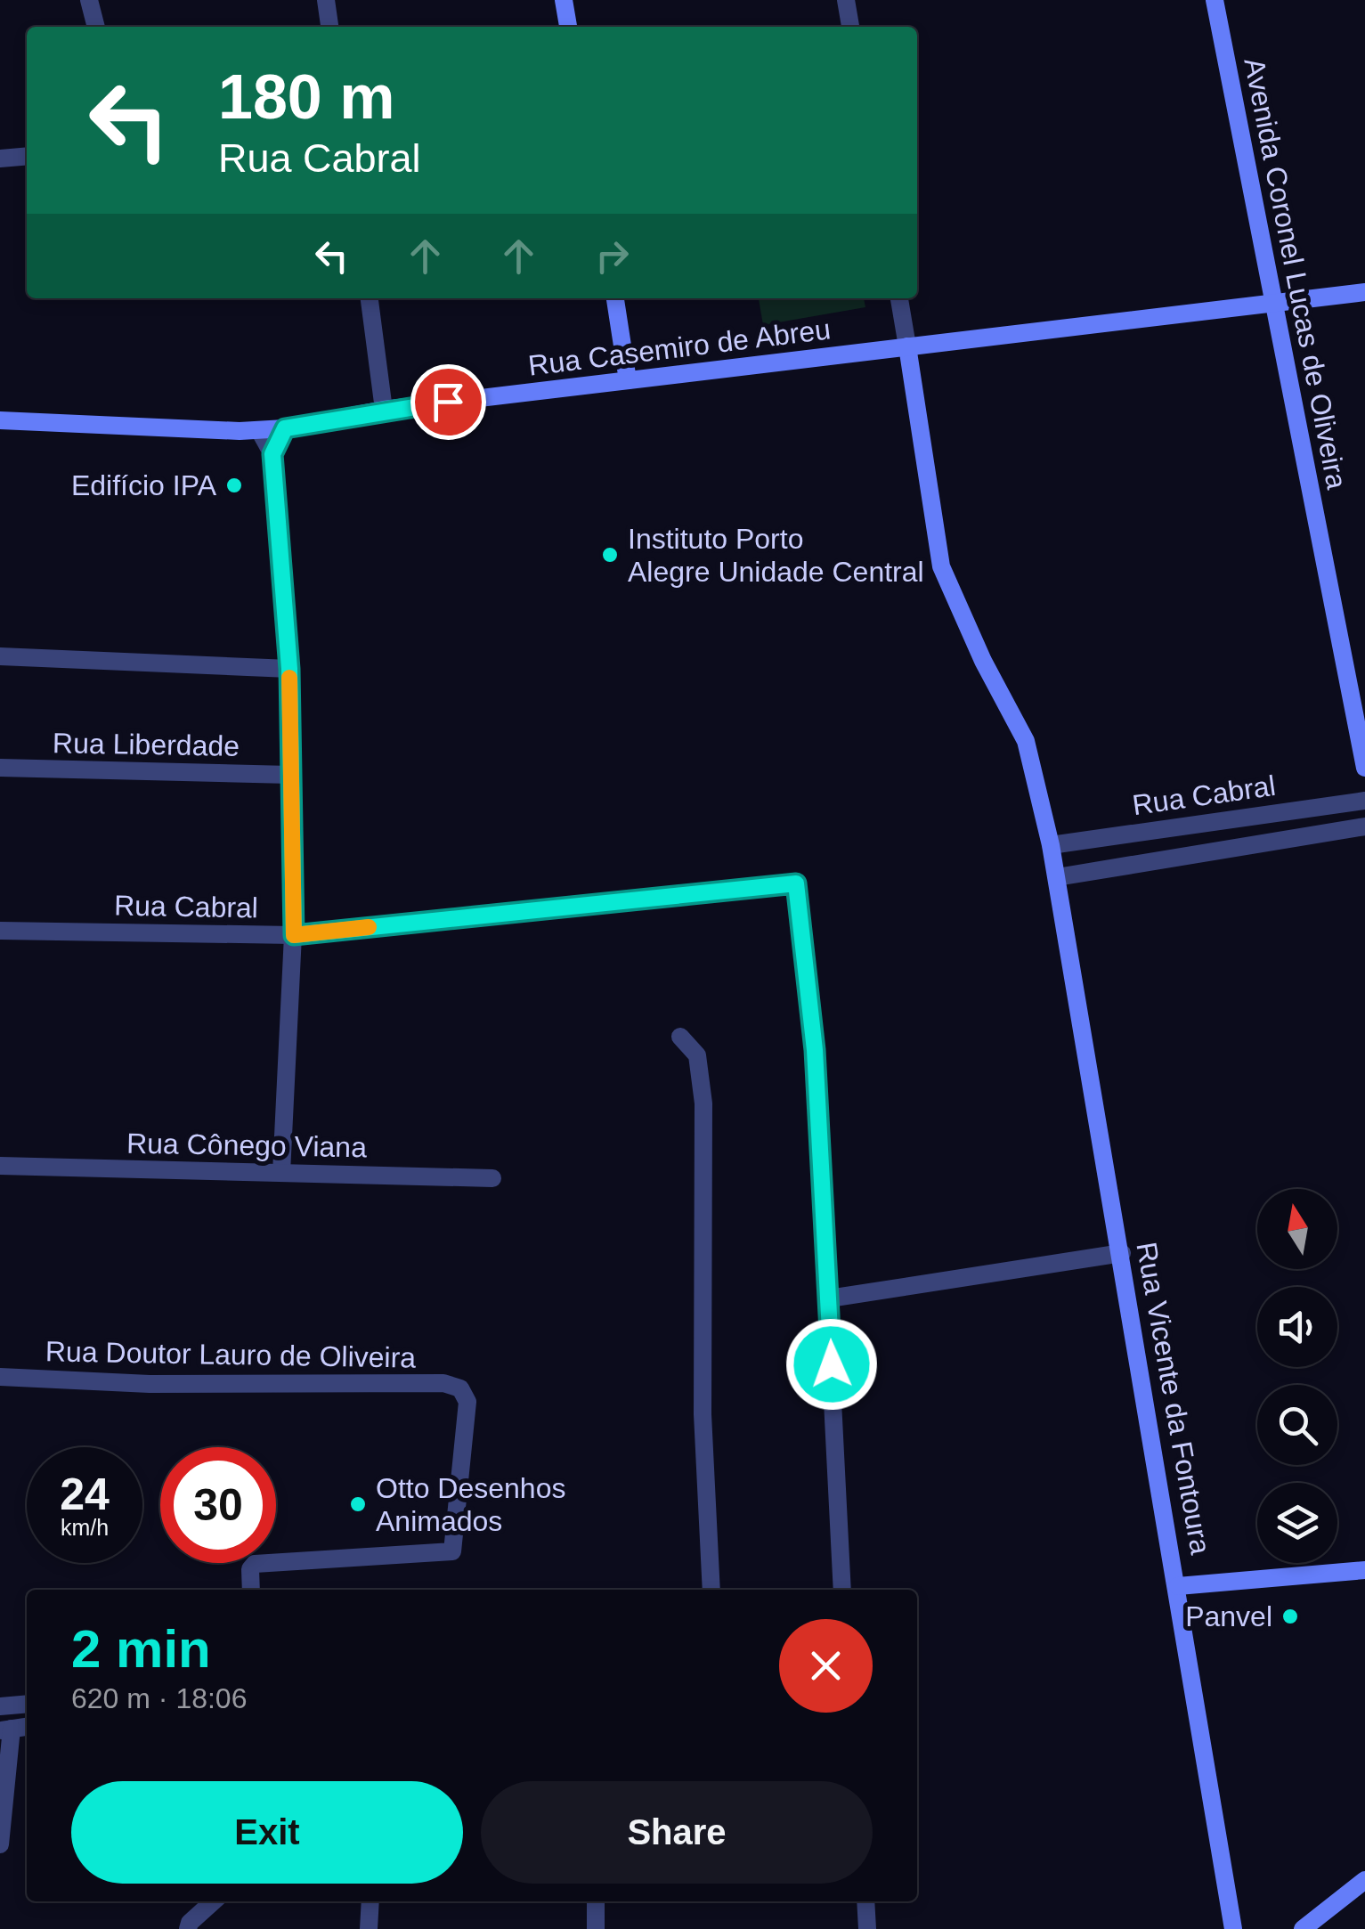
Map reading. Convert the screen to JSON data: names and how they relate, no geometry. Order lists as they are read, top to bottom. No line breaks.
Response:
{"streets":{"street":["Avenida Coronel Lucas de Oliveira","Rua Casemiro de Abreu","Rua Liberdade","Rua Cabral","Rua Cônego Viana","Rua Doutor Lauro de Oliveira","Rua Vicente da Fontoura"]},"crossings":[["Avenida Coronel Lucas de Oliveira","Rua Casemiro de Abreu"],["Rua Casemiro de Abreu","Rua Vicente da Fontoura"],["Rua Cabral","Rua Vicente da Fontoura"]],"places":["Edifício IPA","Instituto Porto Alegre Unidade Central","Otto Desenhos Animados","Panvel"],"north":"top","page":{"turn":["180 m","Rua Cabral"],"speed":"24 km/h","limit":"30","heading":["2 min","620 m · 18:06"],"buttons":["Exit","Share"]}}
